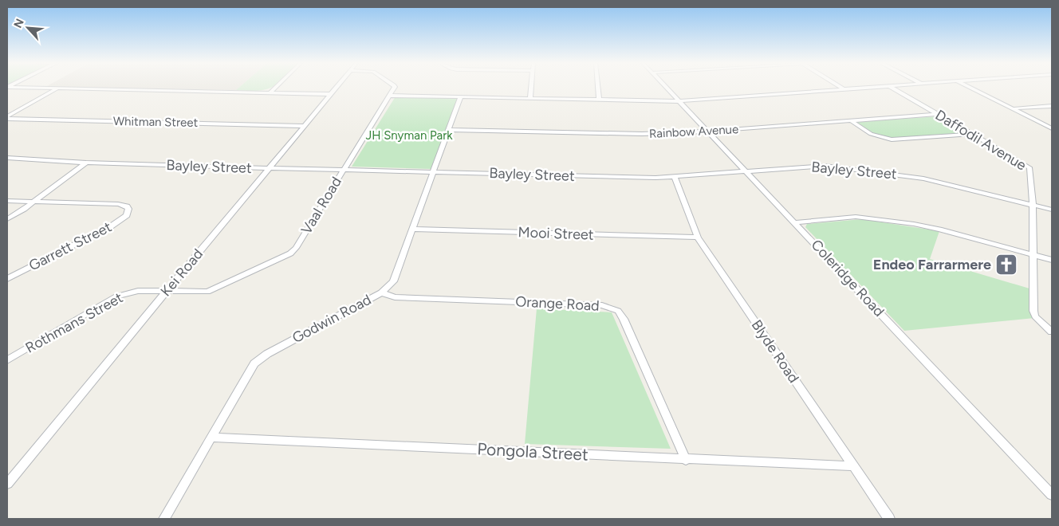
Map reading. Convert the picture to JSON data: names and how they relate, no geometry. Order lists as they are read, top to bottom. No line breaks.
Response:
{"streets":{"street":["Whitman Street","Rainbow Avenue","Daffodil Avenue","Bayley Street","Vaal Road","Mooi Street","Garrett Street","Kei Road","Coleridge Road","Orange Road","Godwin Road","Rothmans Street","Blyde Road","Pongola Street"]},"crossings":[["Whitman Street","Kei Road"],["Rainbow Avenue","Daffodil Avenue"],["Rainbow Avenue","Coleridge Road"],["Rainbow Avenue","Godwin Road"],["Daffodil Avenue","Bayley Street"],["Bayley Street","Vaal Road"],["Bayley Street","Kei Road"],["Bayley Street","Coleridge Road"],["Bayley Street","Godwin Road"],["Bayley Street","Blyde Road"],["Vaal Road","Kei Road"],["Vaal Road","Rothmans Street"],["Mooi Street","Godwin Road"],["Mooi Street","Blyde Road"],["Kei Road","Rothmans Street"],["Orange Road","Godwin Road"],["Orange Road","Pongola Street"],["Godwin Road","Pongola Street"],["Blyde Road","Pongola Street"]],"parks":["JH Snyman Park"],"places":{"church":["Endeo Farrarmere"]},"north":"top left"}
